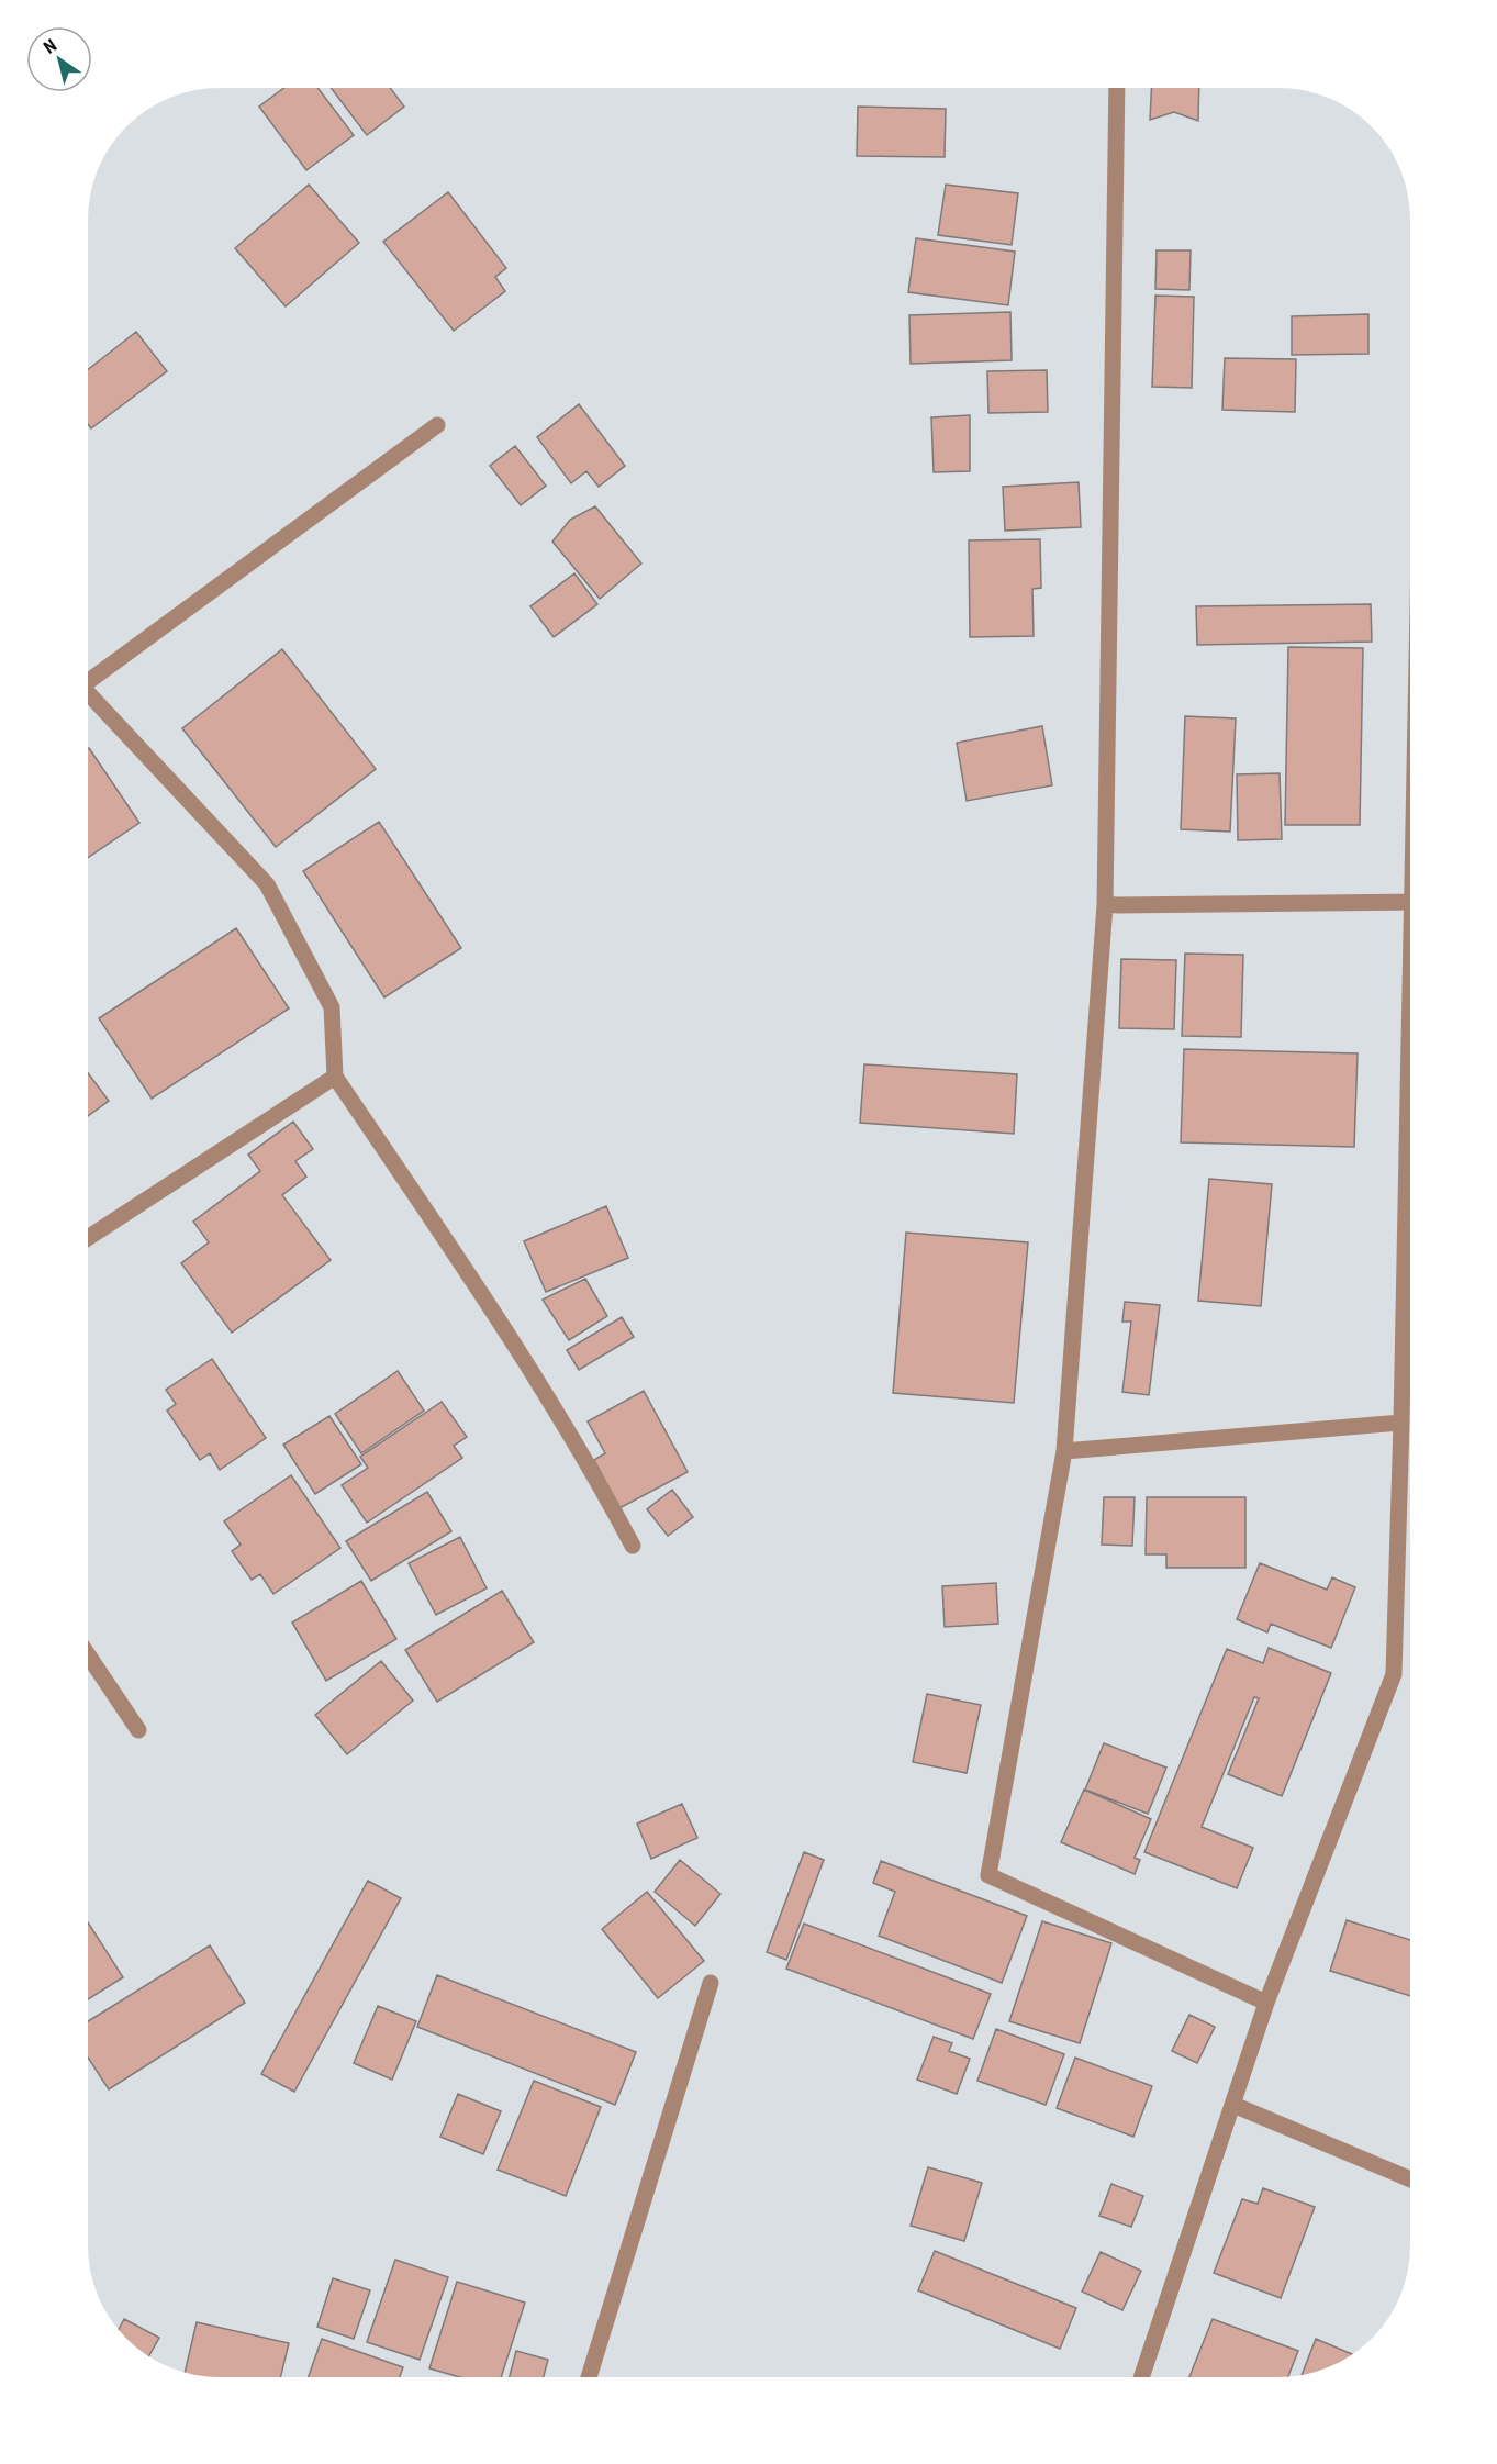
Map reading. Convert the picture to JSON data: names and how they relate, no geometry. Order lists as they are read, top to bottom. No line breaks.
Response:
{"north":"top left"}
